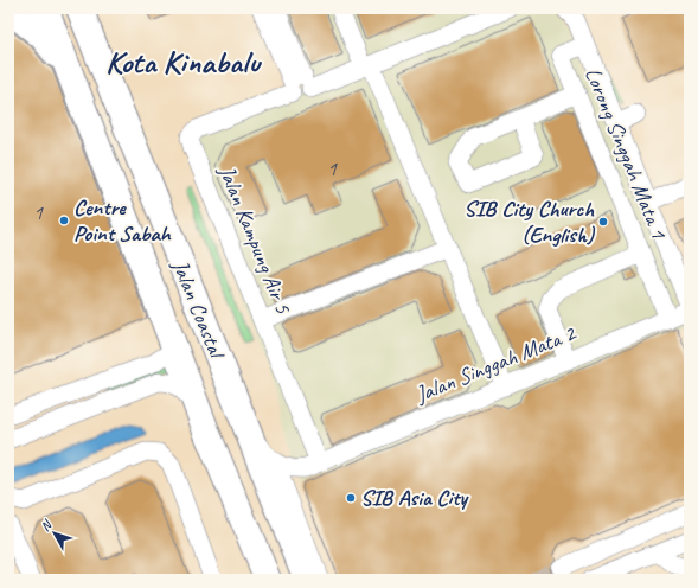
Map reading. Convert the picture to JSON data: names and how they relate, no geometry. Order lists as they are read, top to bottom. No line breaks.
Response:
{"streets":{"highway":["Jalan Coastal"],"street":["Lorong Singgah Mata 1","Jalan Kampung Air 5","Jalan Singgah Mata 2"]},"crossings":[["Lorong Singgah Mata 1","Jalan Singgah Mata 2"],["Jalan Kampung Air 5","Jalan Singgah Mata 2"]],"districts":["Kota Kinabalu"],"places":["Centre Point Sabah","SIB City Church (English)","SIB Asia City"],"house_numbers":["1","1"],"north":"top left"}
